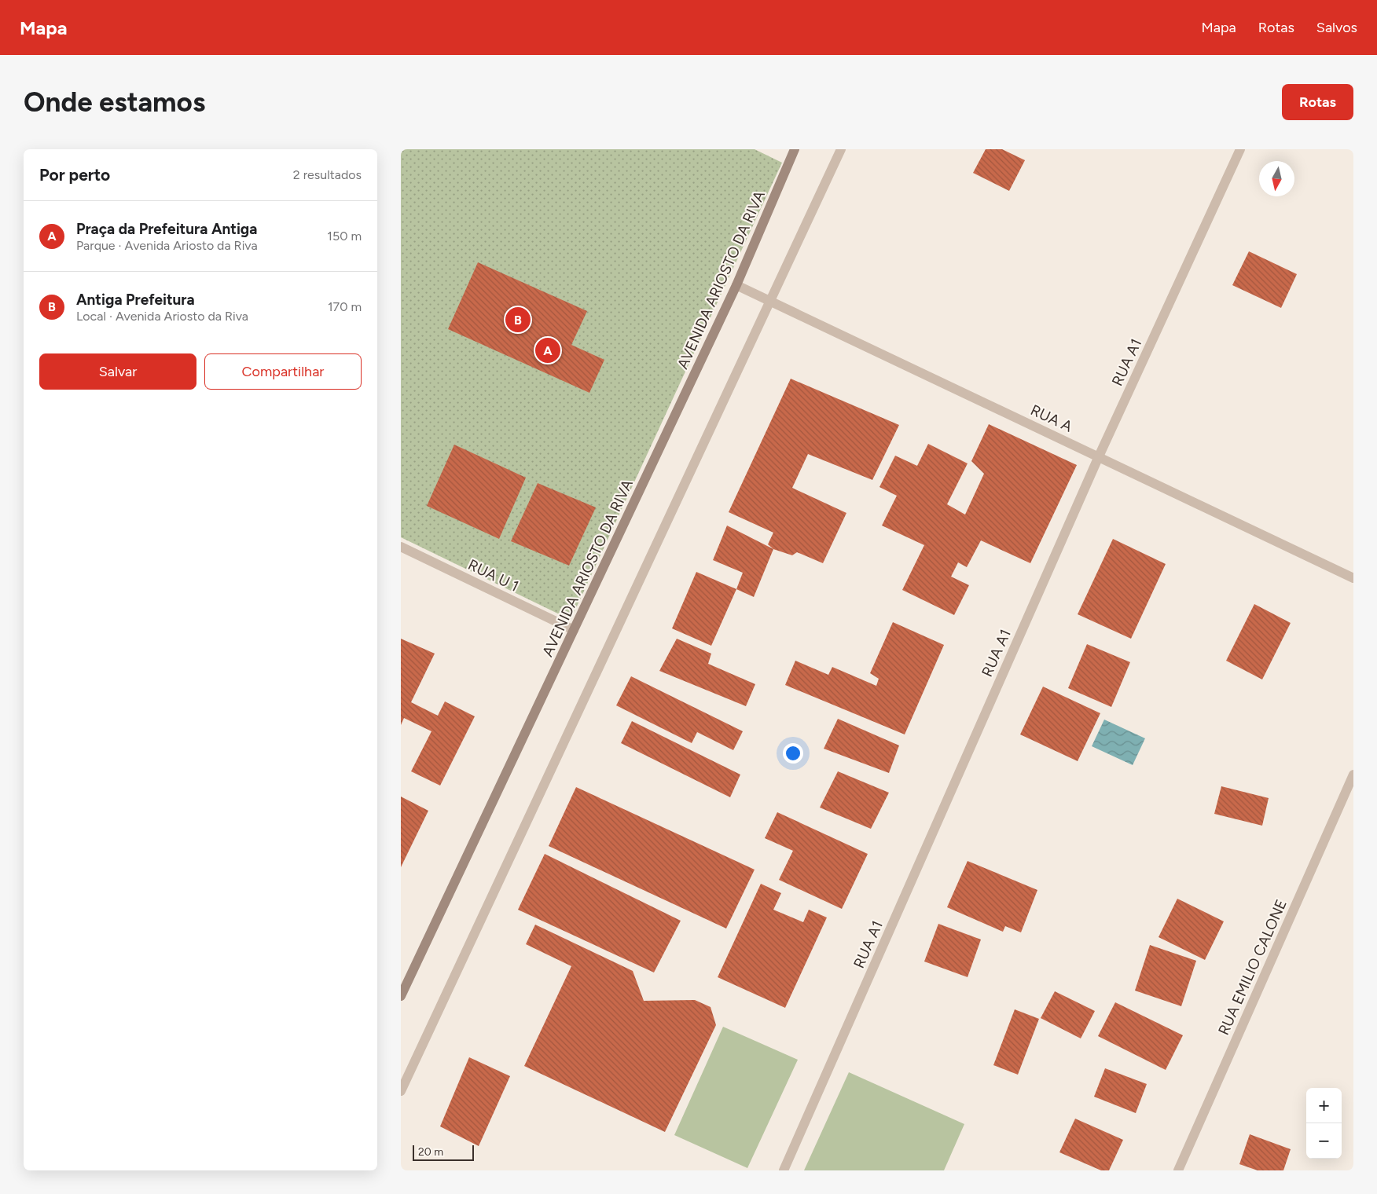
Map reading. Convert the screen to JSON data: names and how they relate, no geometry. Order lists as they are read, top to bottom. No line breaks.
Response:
{"streets":{"street":["AVENIDA ARIOSTO DA RIVA","RUA A1","RUA A","RUA U 1","RUA EMILIO CALONE"]},"crossings":[["AVENIDA ARIOSTO DA RIVA","RUA A"],["AVENIDA ARIOSTO DA RIVA","RUA U 1"],["RUA A1","RUA A"]],"scale_bar":"20 m","north":"bottom","page":{"header":"Mapa","nav":["Mapa","Rotas","Salvos"],"buttons":["Rotas",["Salvar","Compartilhar"]],"title":"Onde estamos","heading":["Por perto","2 resultados"],"list":[{"mark":"A","name":"Praça da Prefeitura Antiga","note":"Parque · Avenida Ariosto da Riva","value":"150 m"},{"mark":"B","name":"Antiga Prefeitura","note":"Local · Avenida Ariosto da Riva","value":"170 m"}],"pins":["B","A"],"map_buttons":["+","−"],"scale":"20 m"}}
